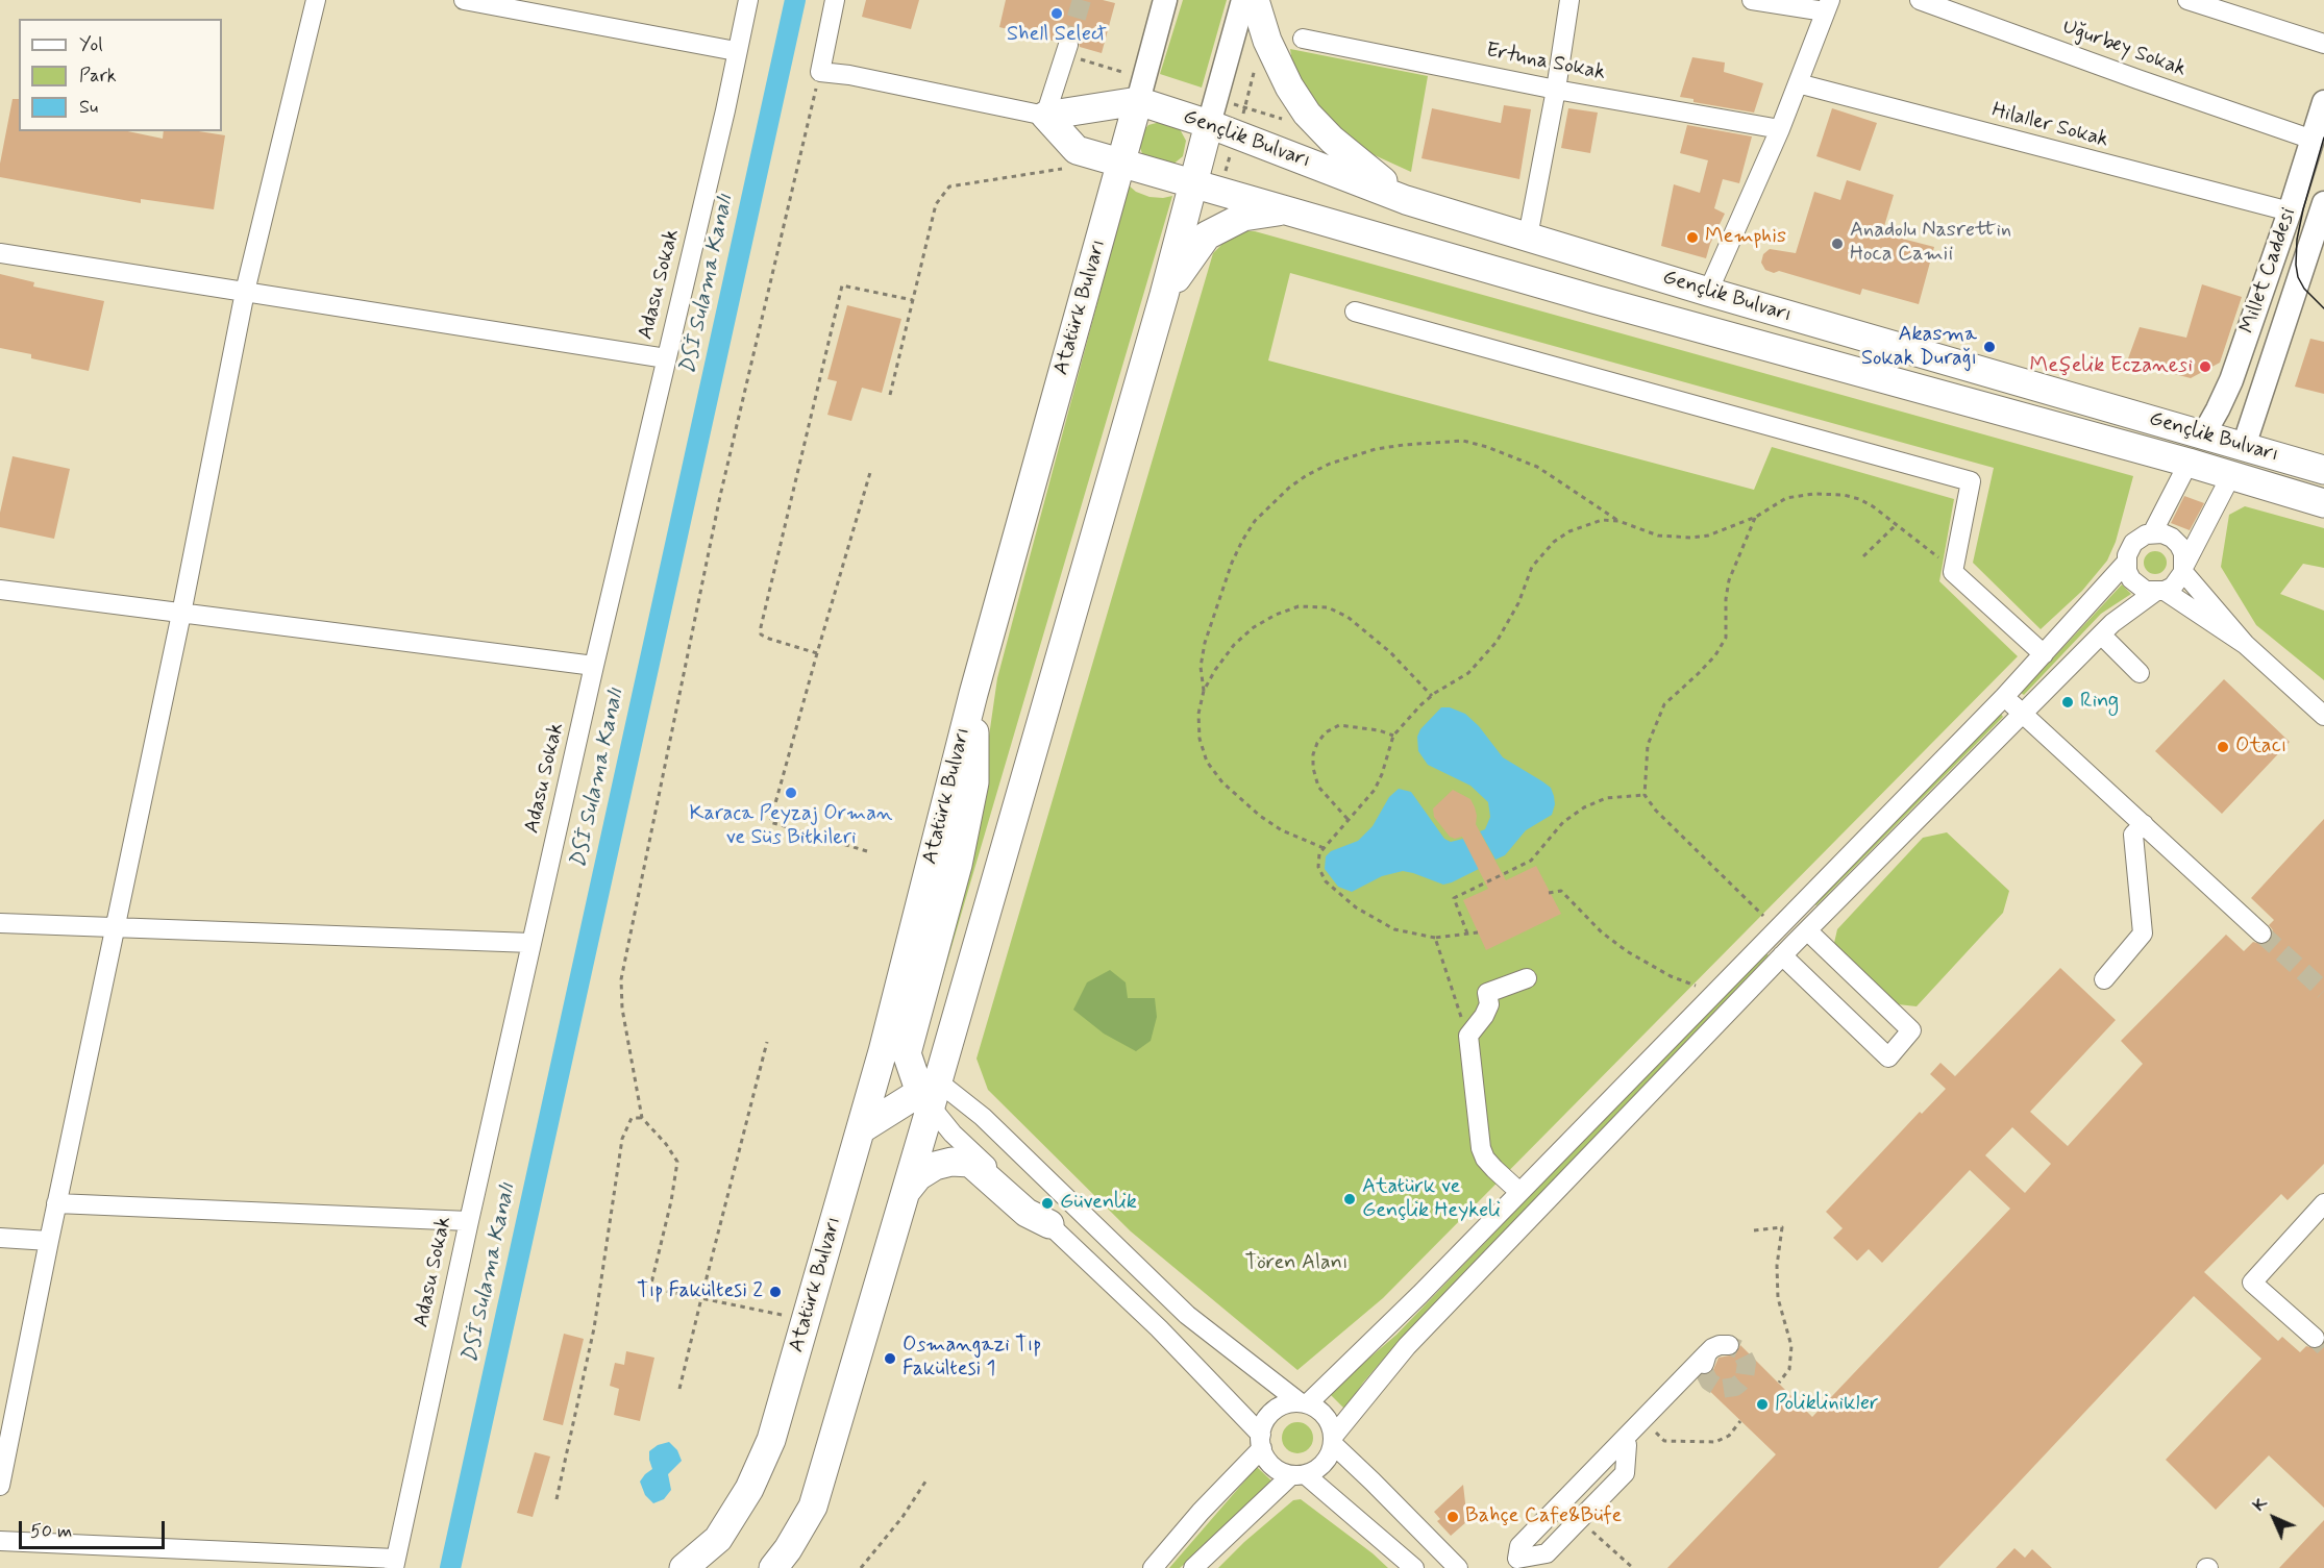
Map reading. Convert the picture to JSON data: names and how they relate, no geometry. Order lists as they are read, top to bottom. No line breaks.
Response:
{"streets":{"highway":["Gençlik Bulvarı","Atatürk Bulvarı"],"main road":["Millet Caddesi"],"street":["Uğurbey Sokak","Ertuna Sokak","Hilaller Sokak","Adasu Sokak"]},"crossings":[["Uğurbey Sokak","Millet Caddesi"],["Hilaller Sokak","Millet Caddesi"],["Gençlik Bulvarı","Millet Caddesi"],["Gençlik Bulvarı","Atatürk Bulvarı"]],"water":["DSİ Sulama Kanalı"],"parks":["Tören Alanı"],"places":["Shell Select","Memphis","Anadolu Nasrettin Hoca Camii","Akasma Sokak Durağı","Meşelik Eczanesi","Ring","Otacı","Karaca Peyzaj Orman ve Süs Bitkileri","Atatürk ve Gençlik Heykeli","Güvenlik","Tıp Fakültesi 2","Osmangazi Tıp Fakültesi 1","Poliklinikler","Bahçe Cafe&Büfe"],"legend":["Yol","Park","Su"],"scale_bar":"50 m","north":"top left"}
